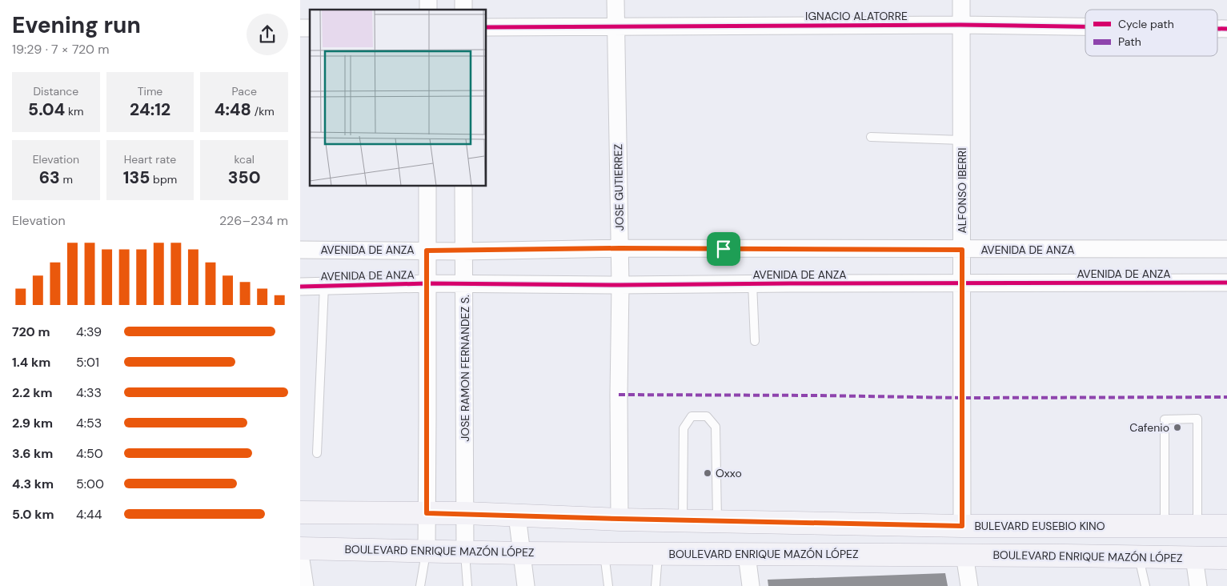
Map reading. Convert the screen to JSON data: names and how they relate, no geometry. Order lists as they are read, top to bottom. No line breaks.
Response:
{"streets":{"main road":["BULEVARD EUSEBIO KINO","BOULEVARD ENRIQUE MAZÓN LÓPEZ"],"street":["IGNACIO ALATORRE","JOSE GUTIERREZ","ALFONSO IBERRI","AVENIDA DE ANZA","JOSE RAMON FERNANDEZ S."]},"crossings":[["IGNACIO ALATORRE","JOSE GUTIERREZ"],["IGNACIO ALATORRE","ALFONSO IBERRI"],["JOSE GUTIERREZ","AVENIDA DE ANZA"],["JOSE GUTIERREZ","BULEVARD EUSEBIO KINO"],["ALFONSO IBERRI","AVENIDA DE ANZA"],["ALFONSO IBERRI","BULEVARD EUSEBIO KINO"],["AVENIDA DE ANZA","JOSE RAMON FERNANDEZ S."],["JOSE RAMON FERNANDEZ S.","BULEVARD EUSEBIO KINO"],["JOSE RAMON FERNANDEZ S.","BOULEVARD ENRIQUE MAZÓN LÓPEZ"]],"places":["Cafenio","Oxxo"],"legend":["Cycle path","Path"],"page":{"heading":["Evening run","19:29 · 7 × 720 m"],"stats":[["Distance","5.04 km"],["Time","24:12"],["Pace","4:48 /km"],["Elevation","63 m"],["Heart rate","135 bpm"],["kcal","350"]],"chart":["Elevation","226–234 m"],"list":[{"name":"720 m","note":"4:39"},{"name":"1.4 km","note":"5:01"},{"name":"2.2 km","note":"4:33"},{"name":"2.9 km","note":"4:53"},{"name":"3.6 km","note":"4:50"},{"name":"4.3 km","note":"5:00"},{"name":"5.0 km","note":"4:44"}]}}
